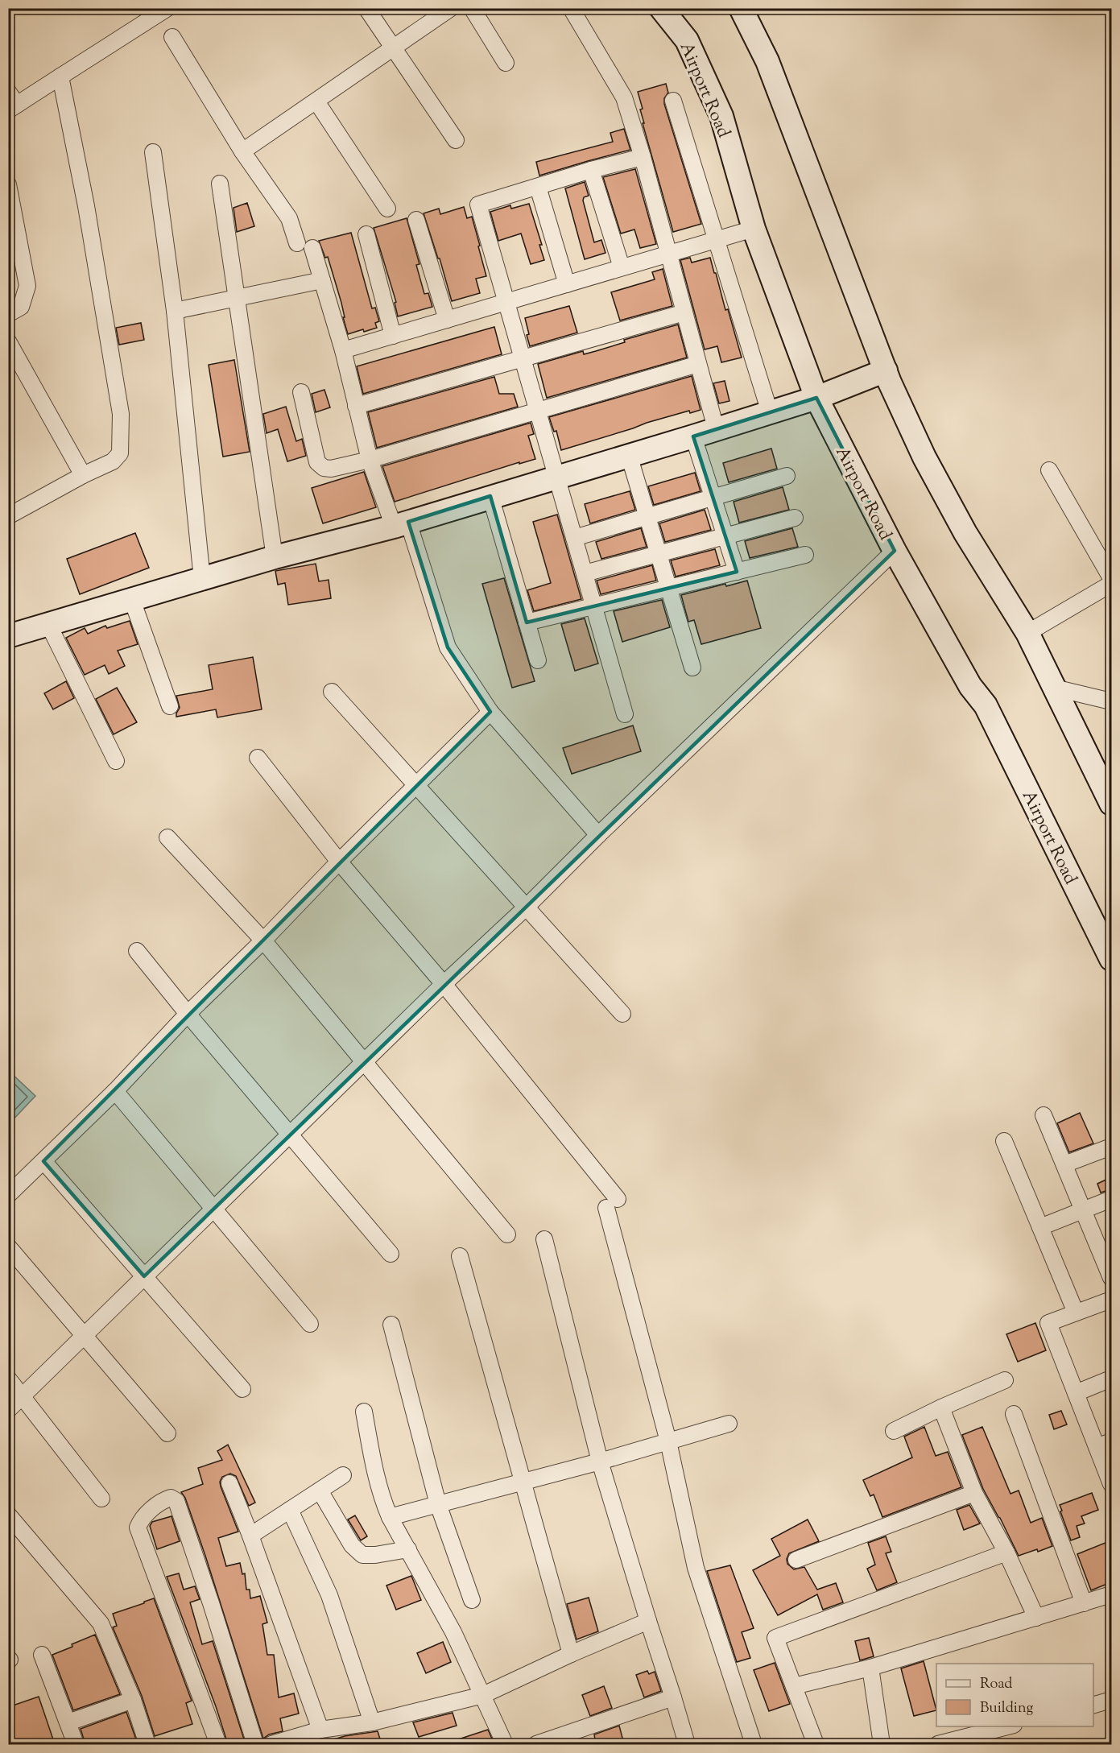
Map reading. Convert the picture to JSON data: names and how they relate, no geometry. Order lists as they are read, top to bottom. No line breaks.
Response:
{"streets":{"main road":["Airport Road"]},"legend":["Road","Building"]}
